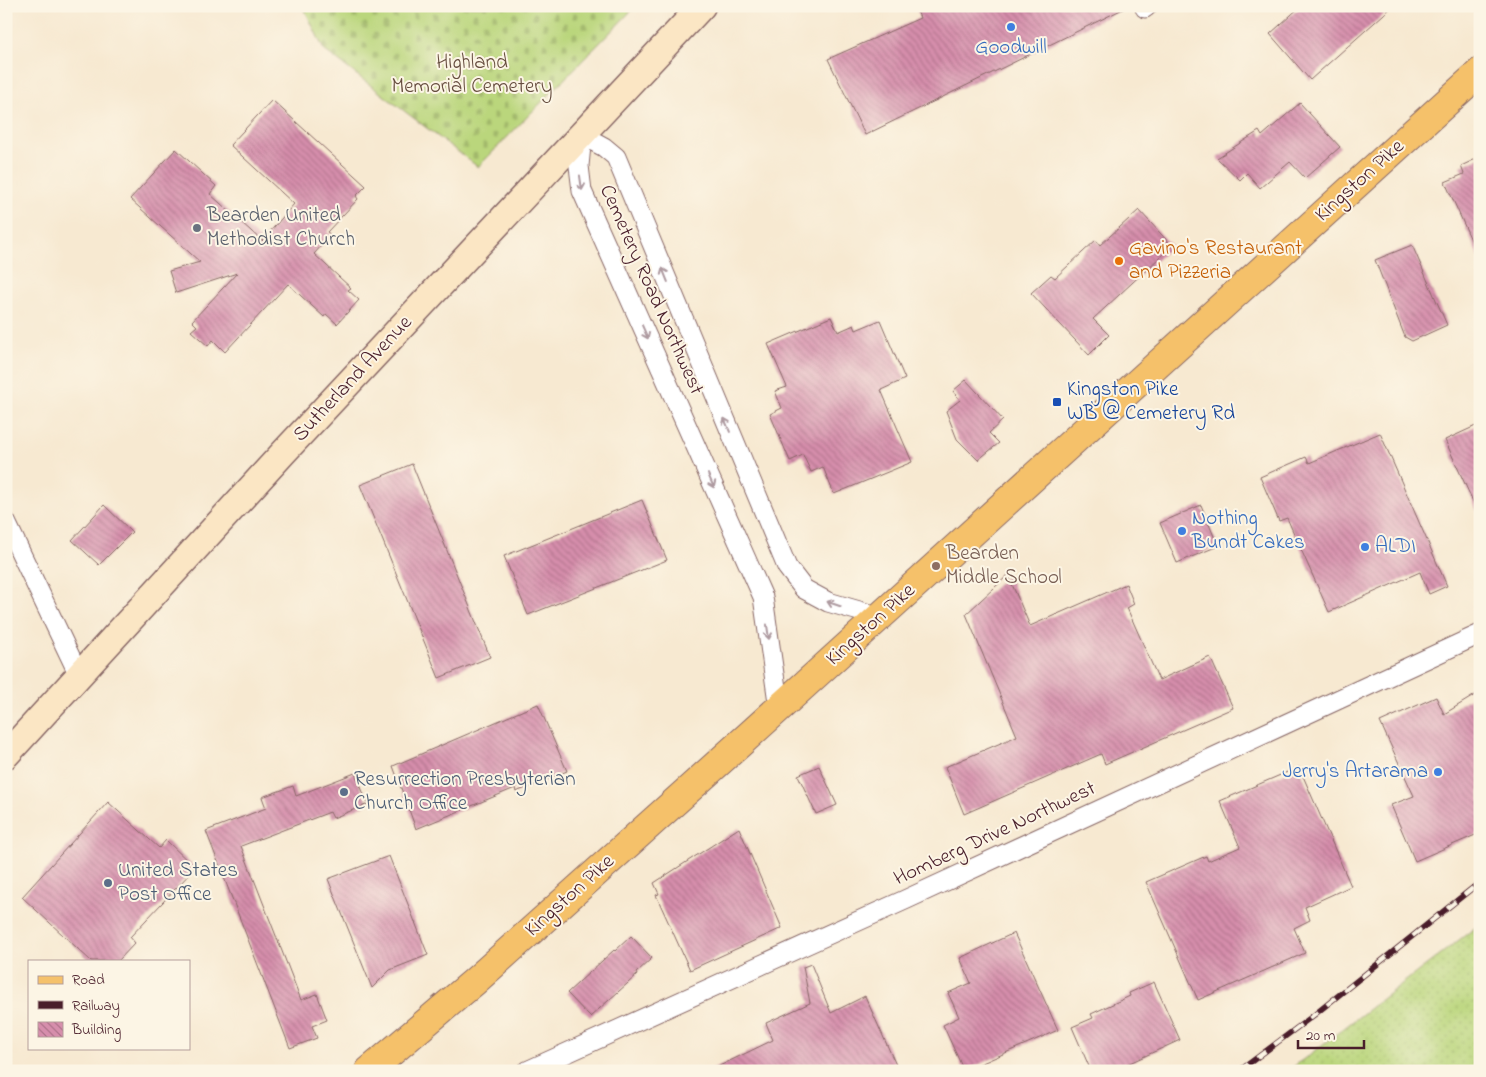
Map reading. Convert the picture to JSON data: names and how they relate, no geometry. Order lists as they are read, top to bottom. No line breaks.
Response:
{"streets":{"main road":["Kingston Pike"],"street":["Cemetery Road Northwest","Sutherland Avenue","Homberg Drive Northwest"]},"crossings":[["Kingston Pike","Cemetery Road Northwest"],["Cemetery Road Northwest","Sutherland Avenue"]],"parks":["Highland Memorial Cemetery"],"places":{"other":["Goodwill","Bearden United Methodist Church","Gavino's Restaurant and Pizzeria","Nothing Bundt Cakes","ALDI","Bearden Middle School","Jerry's Artarama","Resurrection Presbyterian Church Office","United States Post Office"],"transit":["Kingston Pike WB @ Cemetery Rd"]},"legend":["Road","Railway","Building"],"scale_bar":"20 m"}
